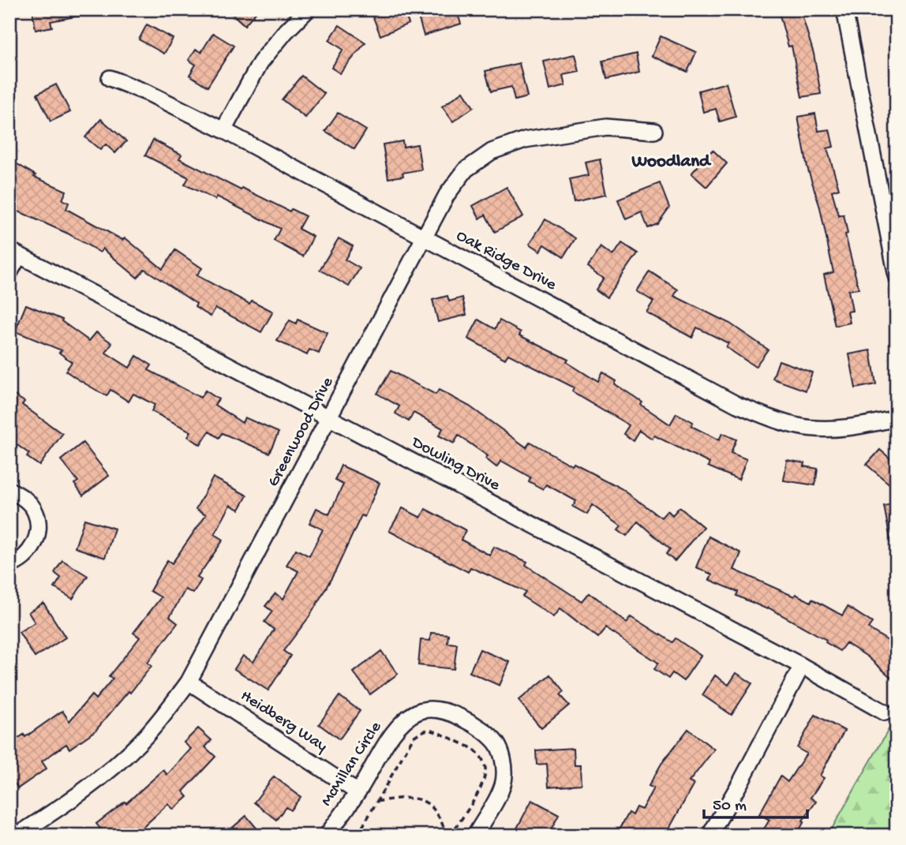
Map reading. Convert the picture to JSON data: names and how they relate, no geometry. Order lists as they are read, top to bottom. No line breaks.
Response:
{"streets":{"street":["Oak Ridge Drive","Greenwood Drive","Dowling Drive","Heidberg Way","McMillan Circle"]},"crossings":[["Oak Ridge Drive","Greenwood Drive"],["Greenwood Drive","Dowling Drive"],["Greenwood Drive","Heidberg Way"],["Heidberg Way","McMillan Circle"]],"districts":["Woodland"],"scale_bar":"50 m"}
